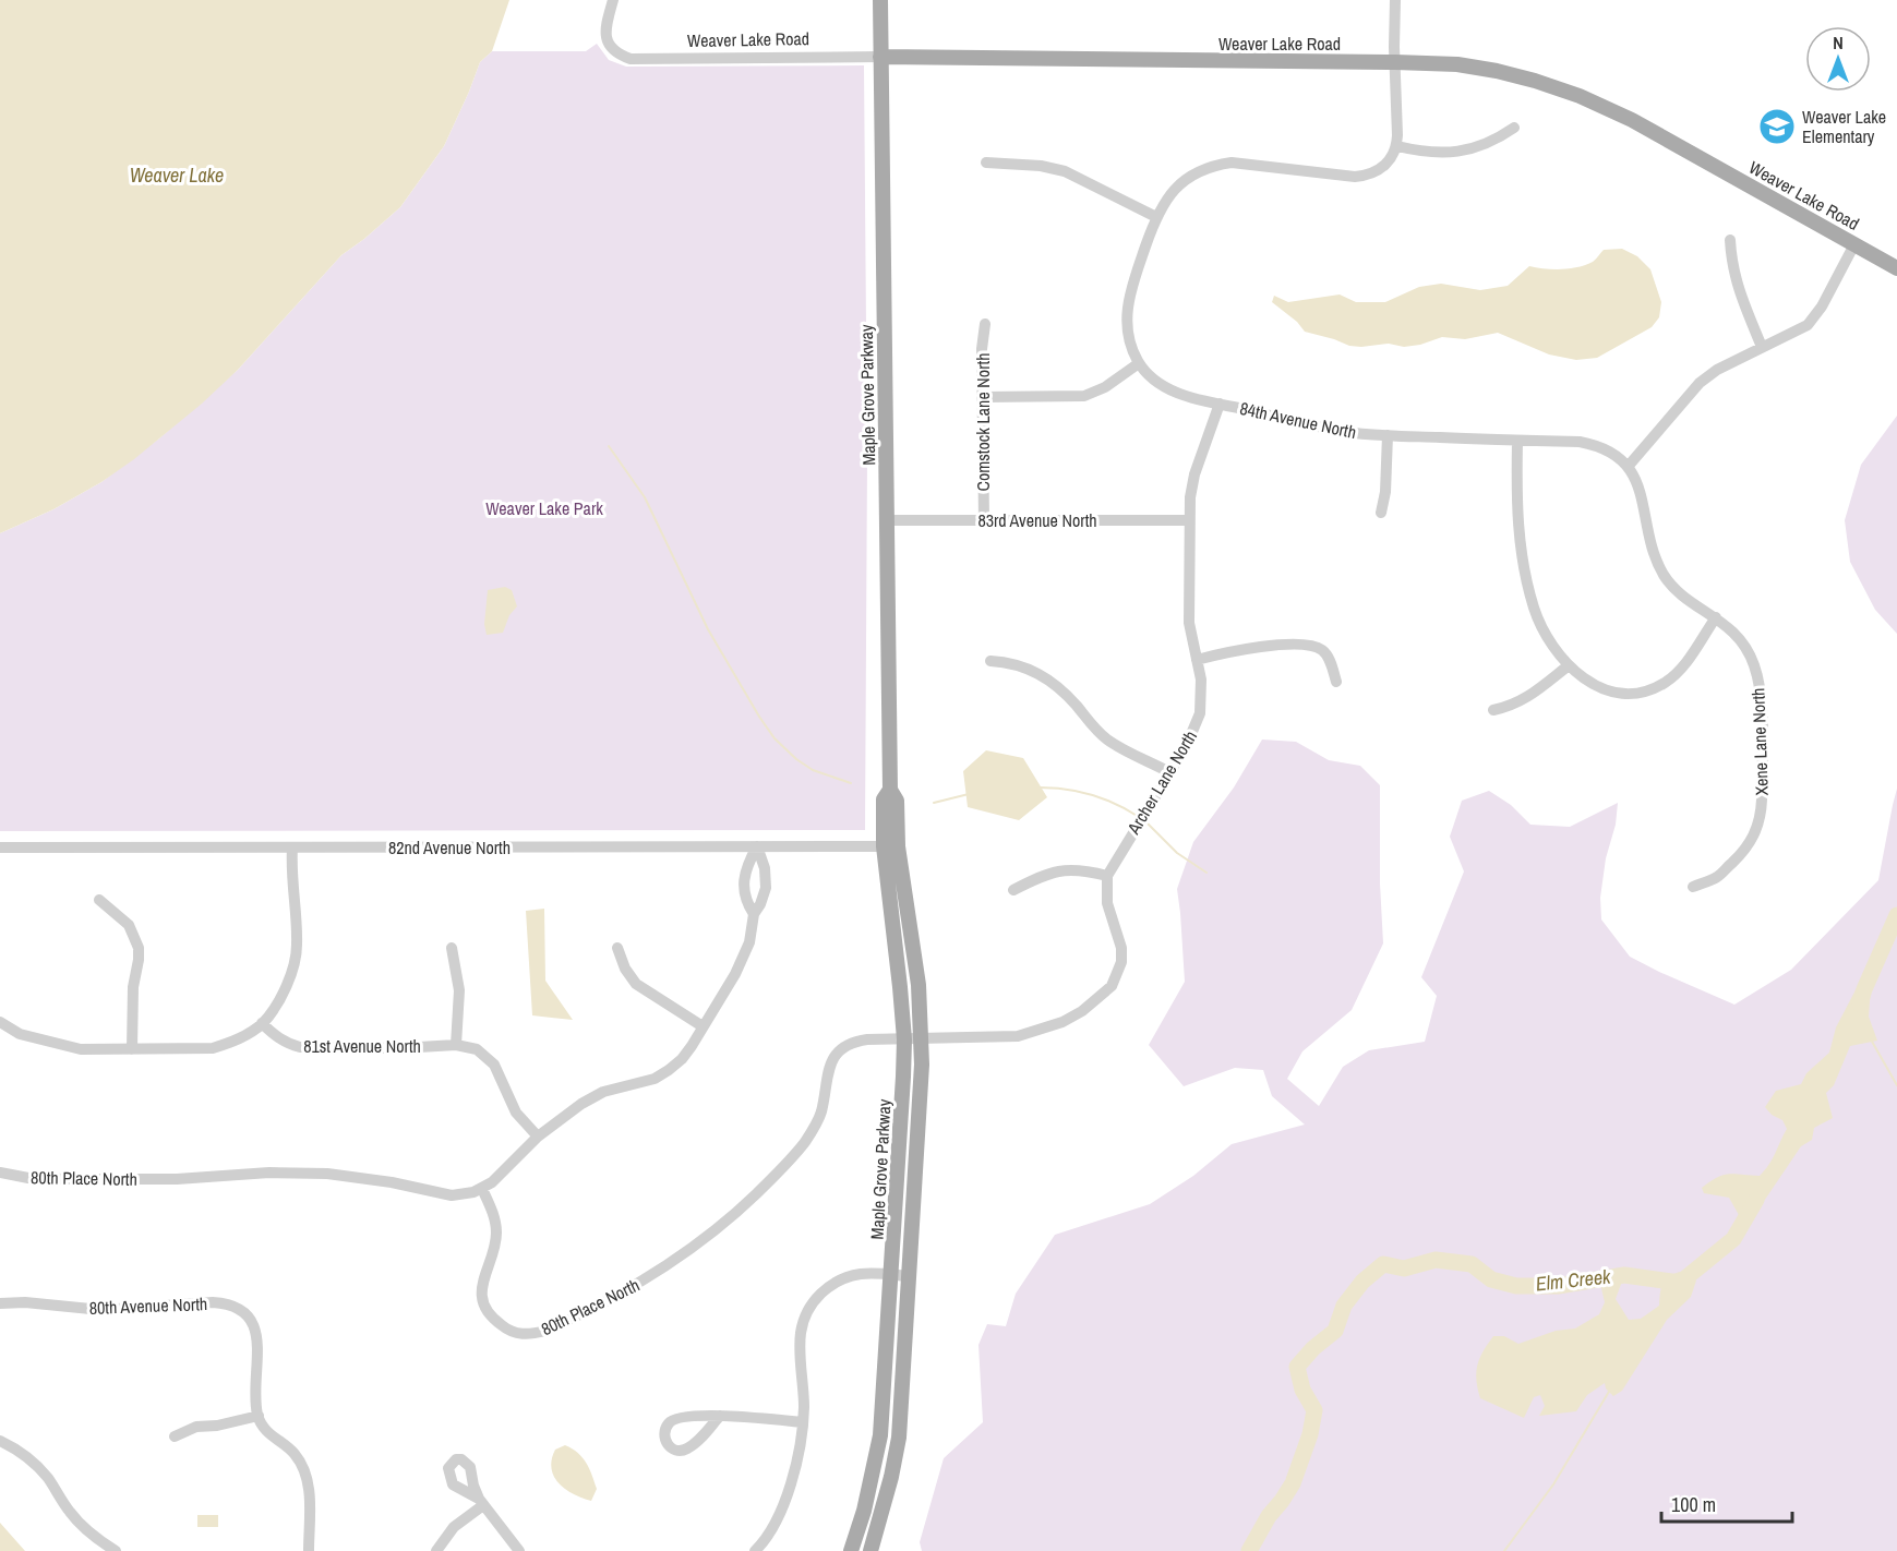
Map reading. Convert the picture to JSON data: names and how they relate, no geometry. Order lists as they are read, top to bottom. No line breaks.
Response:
{"streets":{"main road":["Weaver Lake Road","Maple Grove Parkway"],"street":["84th Avenue North","Comstock Lane North","83rd Avenue North","Xene Lane North","Archer Lane North","82nd Avenue North","81st Avenue North","80th Place North","80th Avenue North"]},"crossings":[["Weaver Lake Road","Maple Grove Parkway"],["Maple Grove Parkway","83rd Avenue North"],["Maple Grove Parkway","82nd Avenue North"],["Maple Grove Parkway","80th Place North"],["84th Avenue North","Xene Lane North"],["84th Avenue North","Archer Lane North"],["Comstock Lane North","83rd Avenue North"],["83rd Avenue North","Archer Lane North"]],"water":["Weaver Lake","Elm Creek"],"parks":["Weaver Lake Park"],"places":{"school or university":["Weaver Lake Elementary"]},"scale_bar":"100 m","north":"top"}
